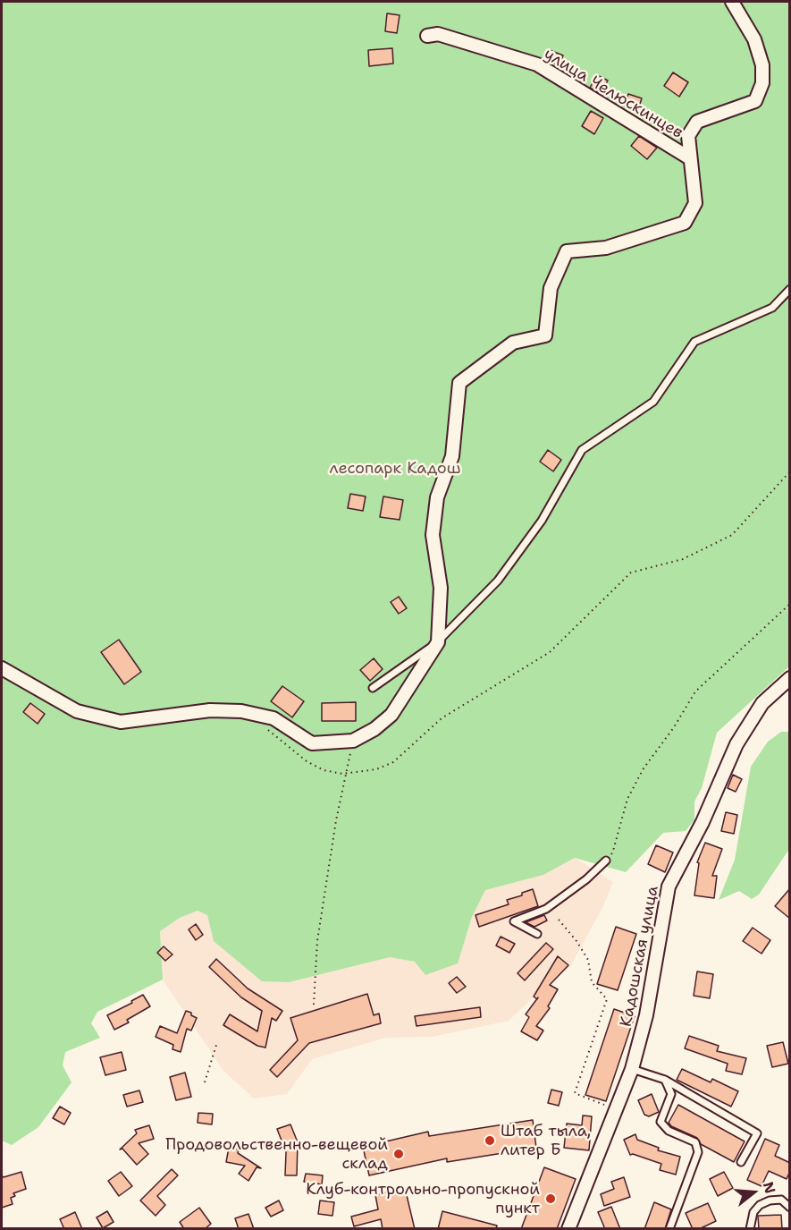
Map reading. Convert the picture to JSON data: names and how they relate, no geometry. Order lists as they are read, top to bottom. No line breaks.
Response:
{"streets":{"street":["улица Челюскинцев","Кадошская улица"]},"parks":["лесопарк Кадош"],"places":["Штаб тыла, литер Б","Продовольственно-вещевой склад","Клуб-контрольно-пропускной пункт"],"north":"right"}
